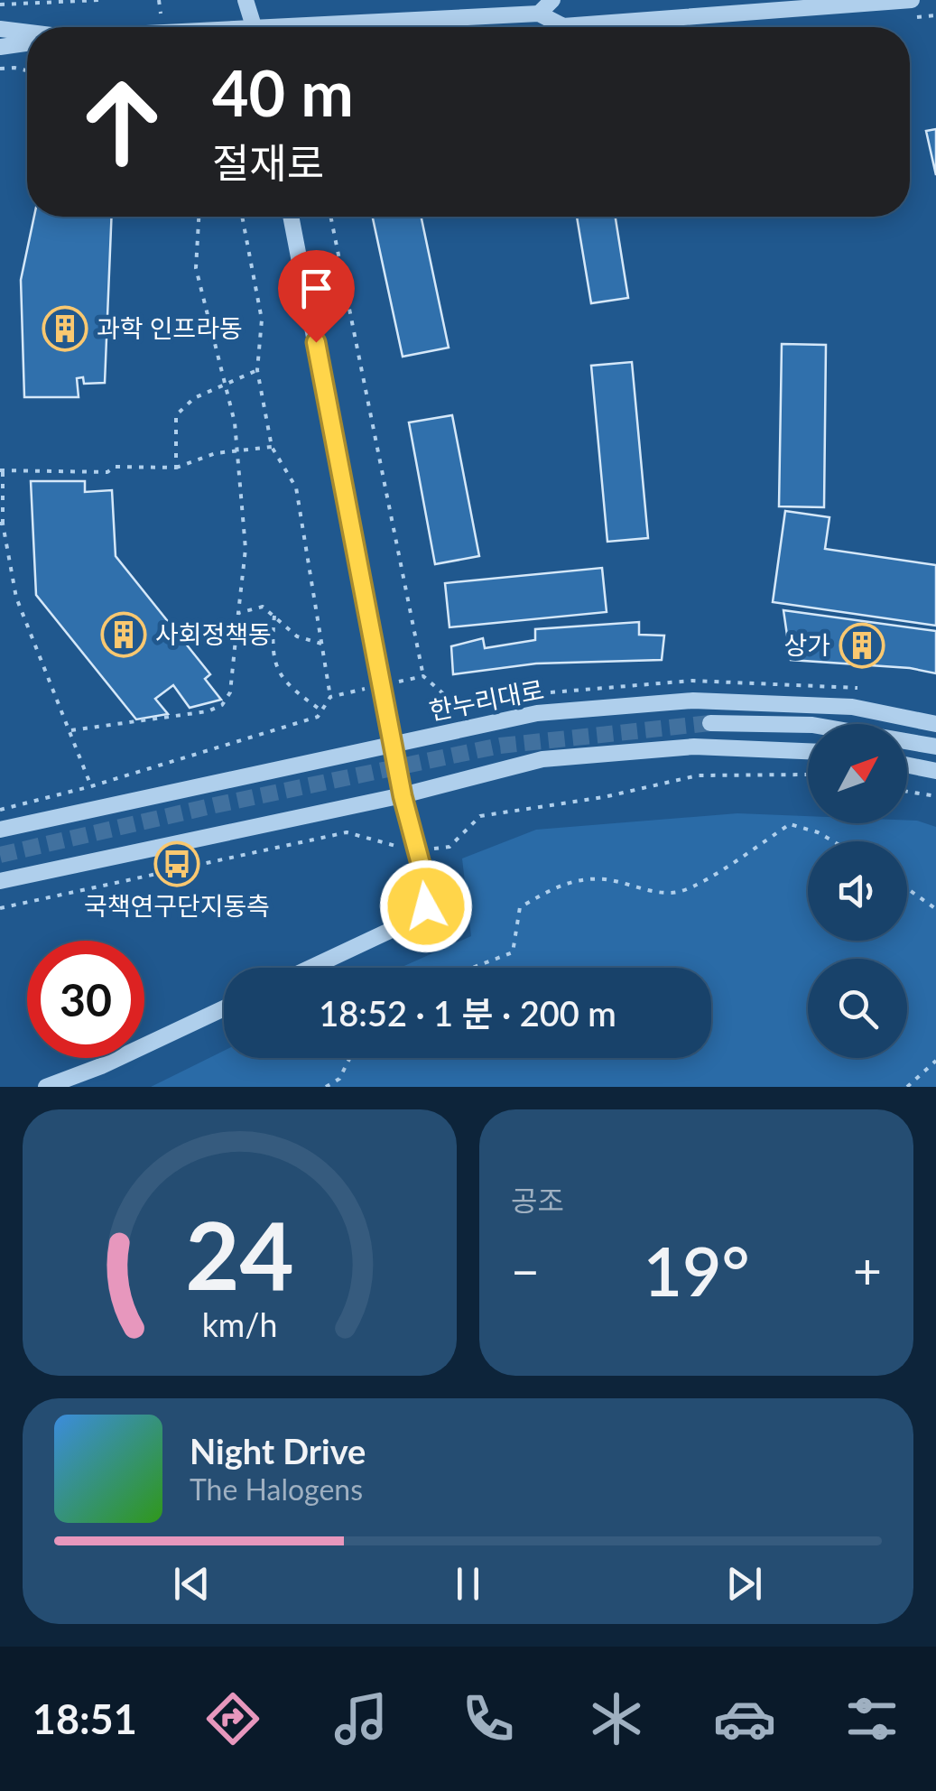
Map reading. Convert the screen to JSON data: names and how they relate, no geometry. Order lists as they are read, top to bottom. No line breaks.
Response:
{"streets":{"street":["한누리대로"]},"places":{"building":["과학 인프라동","사회정책동","상가"],"bus stop":["국책연구단지동측"]},"north":"top right","page":{"turn":["40 m","절재로"],"limit":"30","trip":"18:52 · 1 분 · 200 m","tile":"공조","heat":["−","19°","+"],"song":["Night Drive","The Halogens"],"tabs":"18:51","gauge":["24","km/h"]}}
